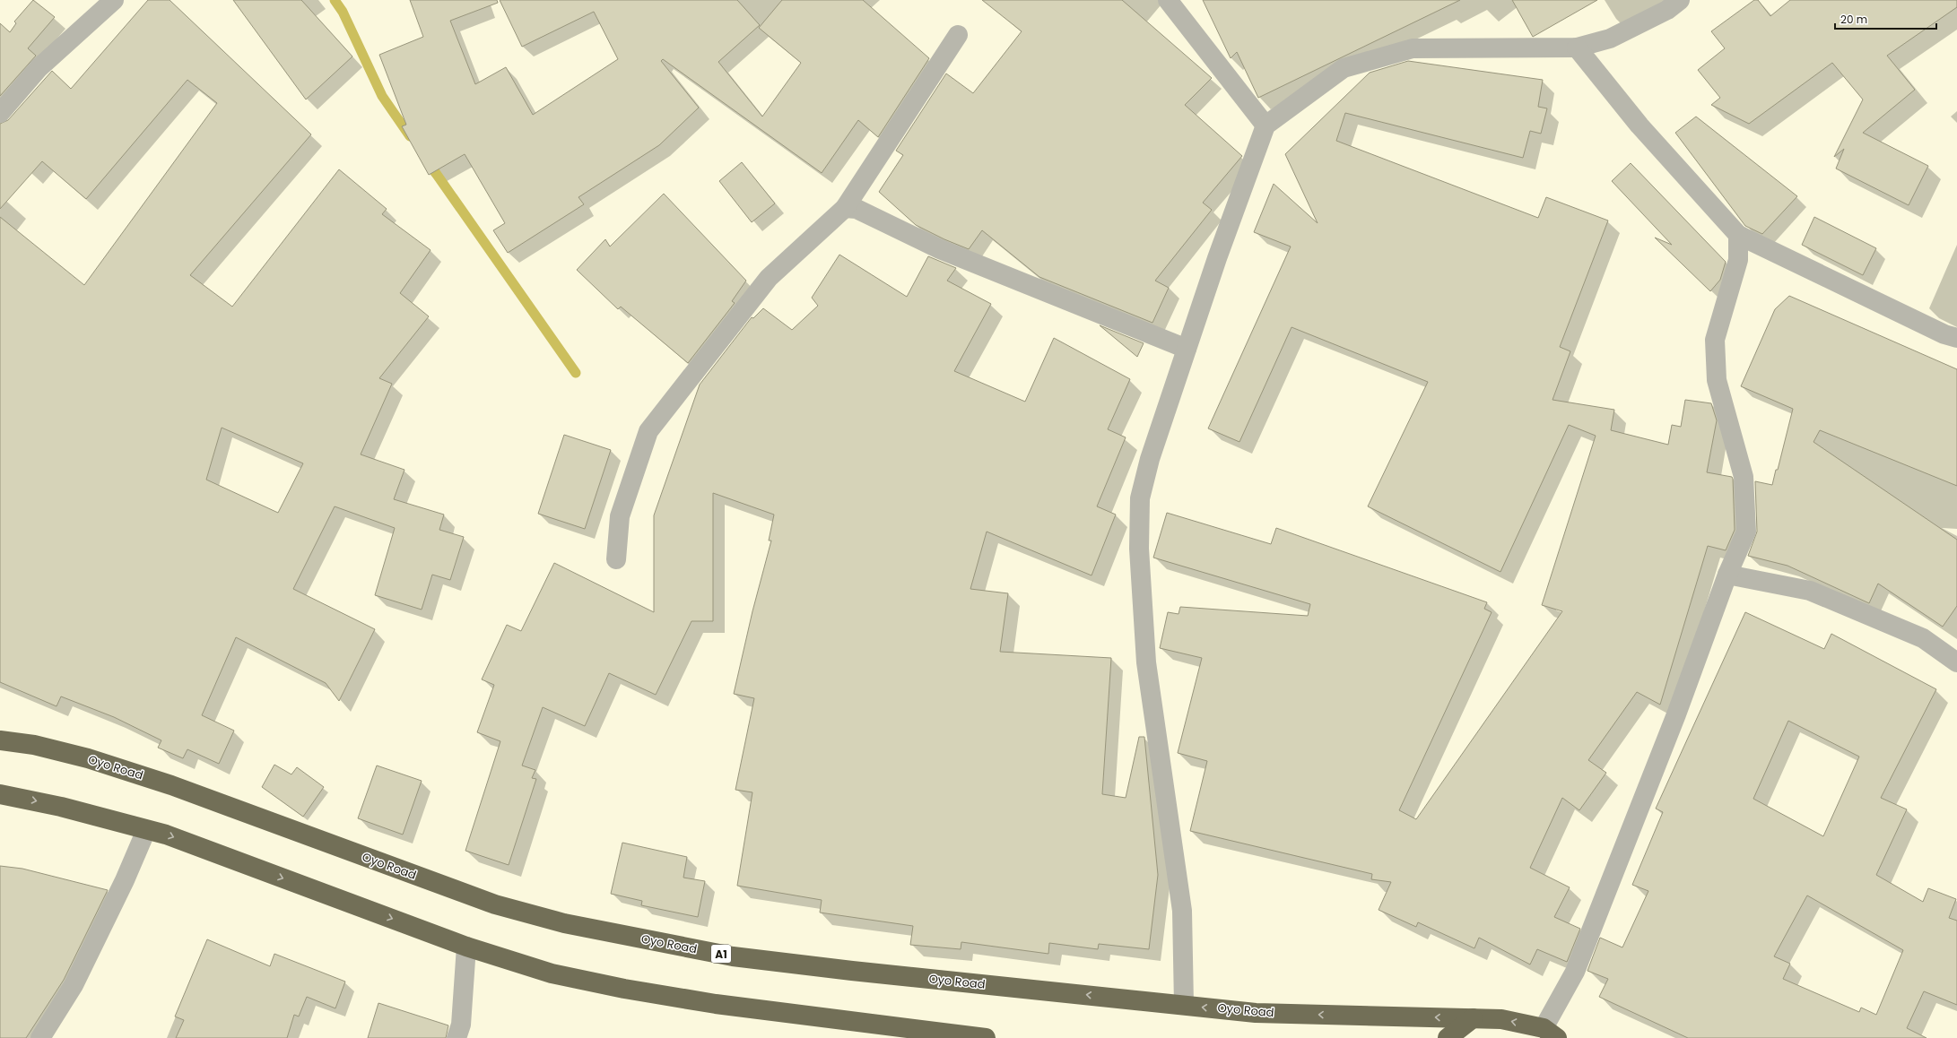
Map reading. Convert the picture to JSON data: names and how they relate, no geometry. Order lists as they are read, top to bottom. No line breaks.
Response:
{"streets":{"highway":["Oyo Road","A1"]},"scale_bar":"20 m"}
